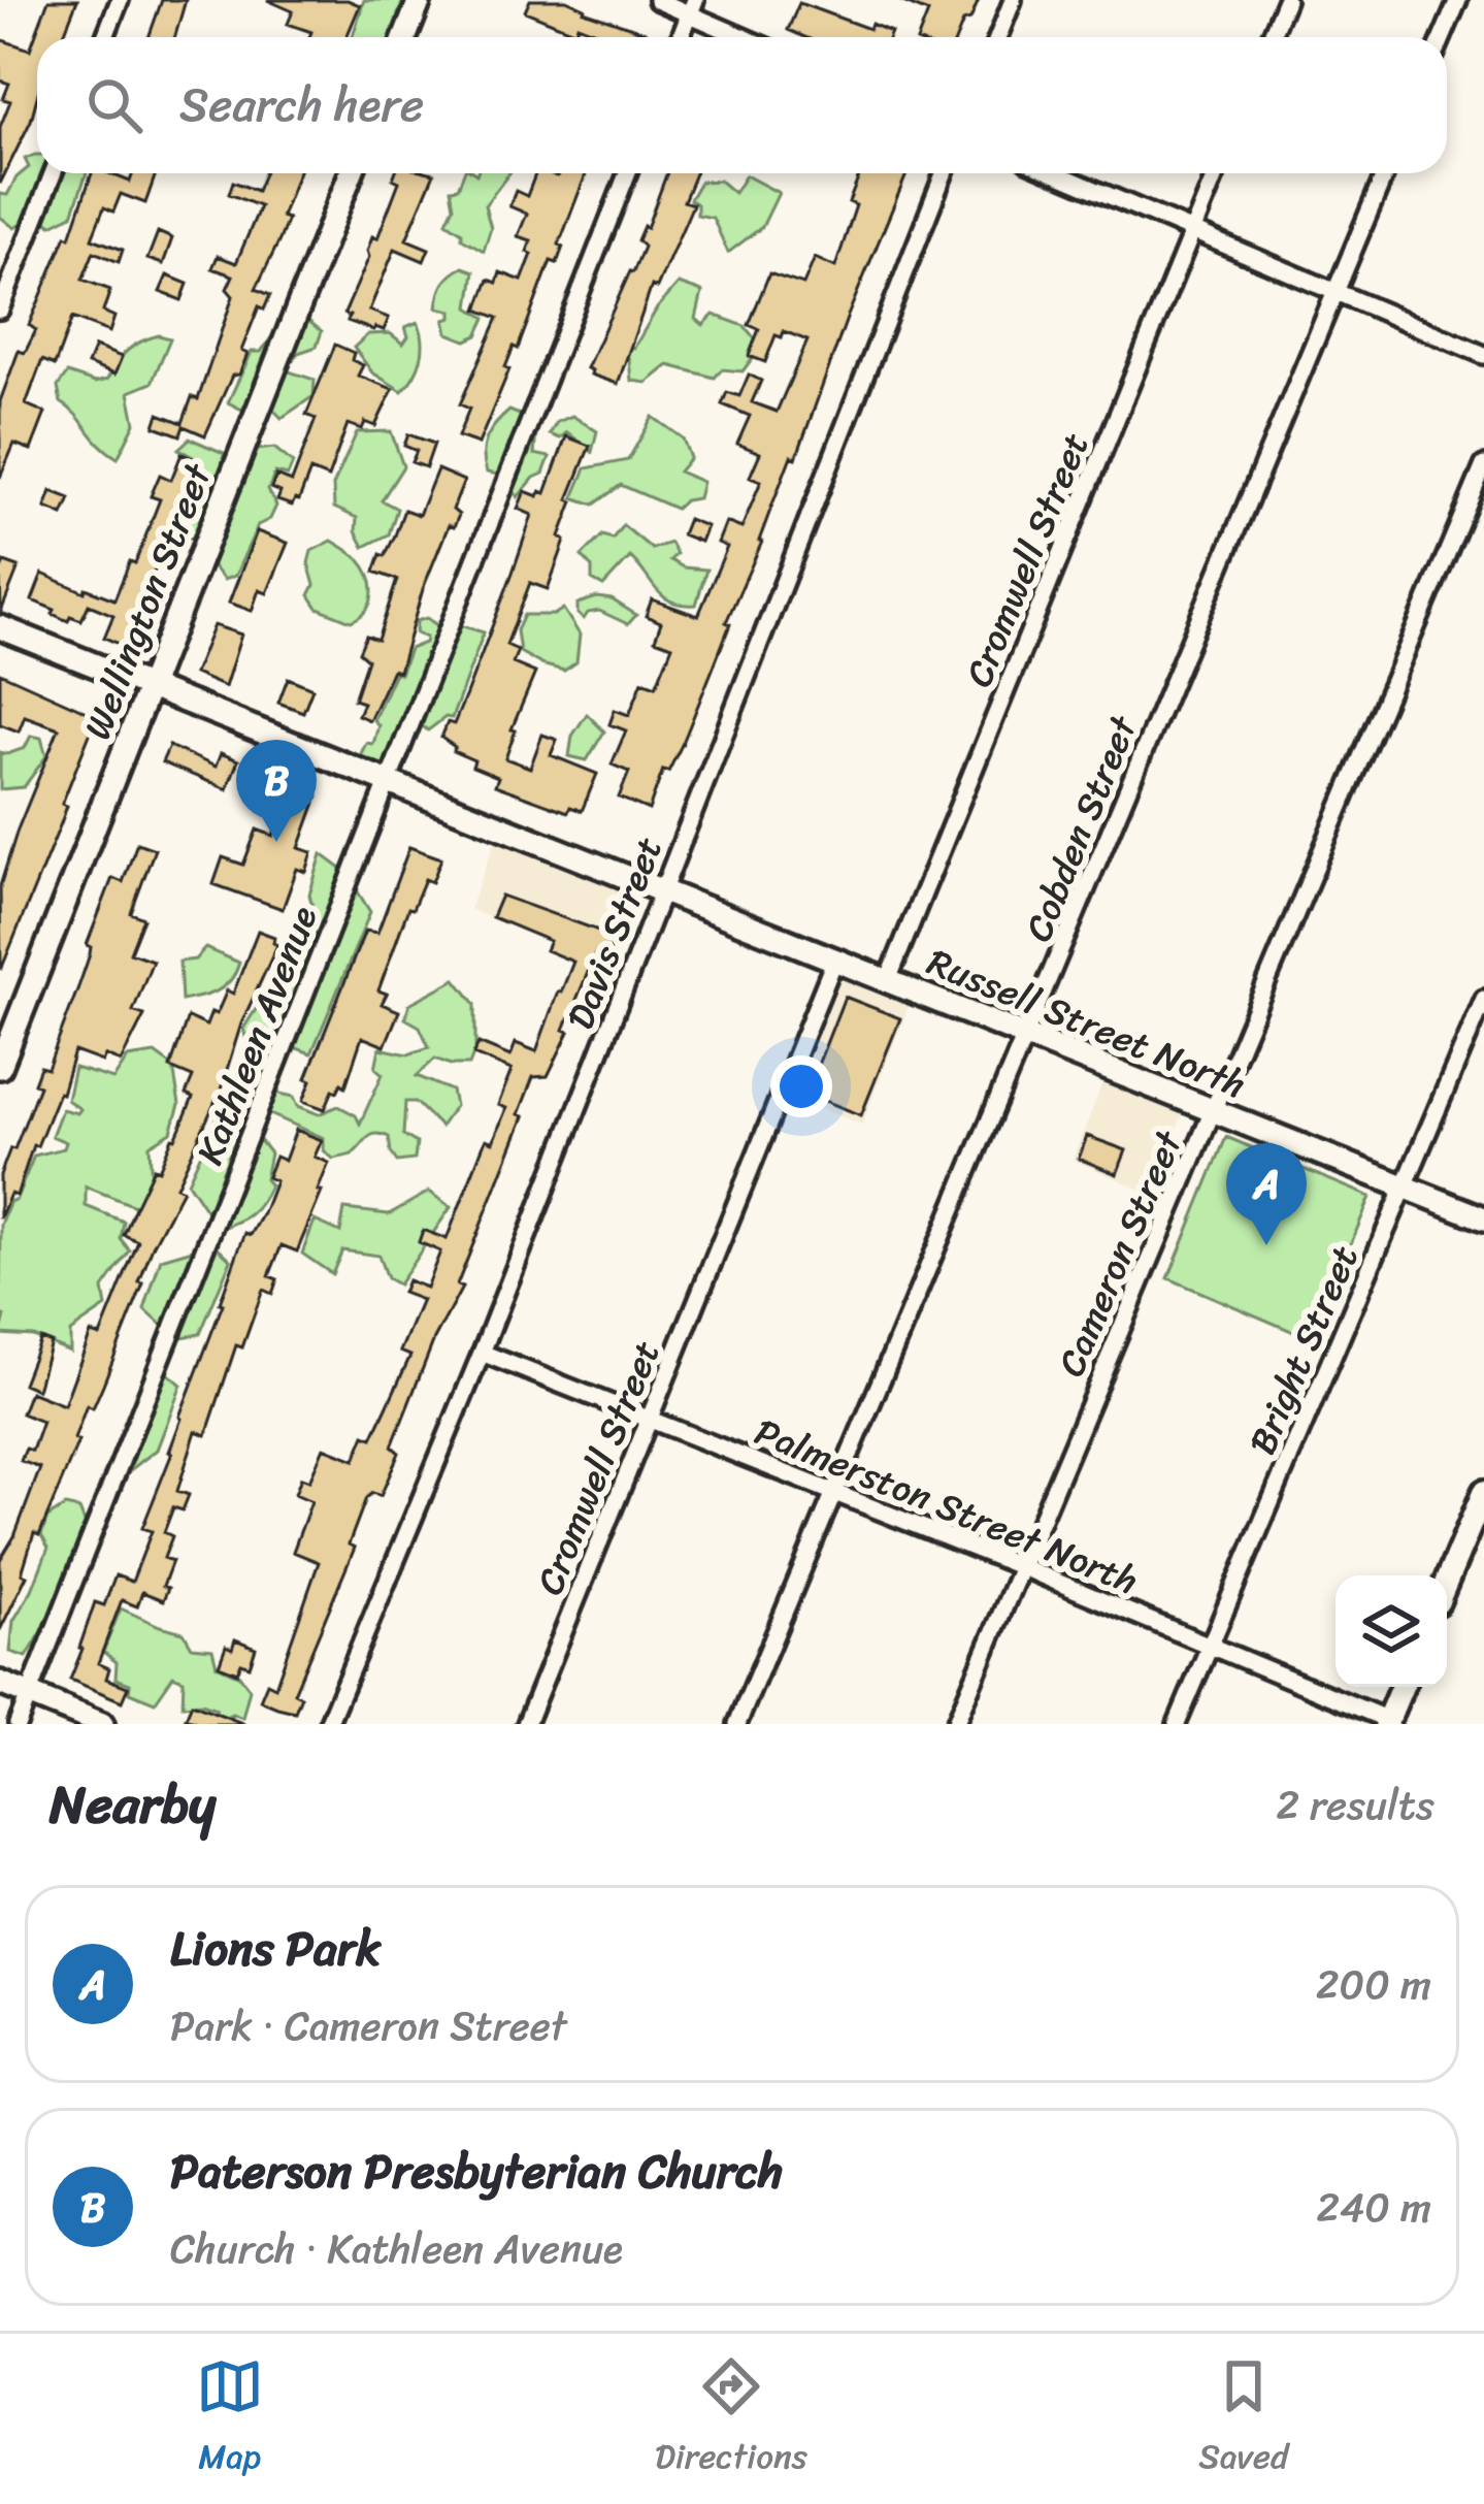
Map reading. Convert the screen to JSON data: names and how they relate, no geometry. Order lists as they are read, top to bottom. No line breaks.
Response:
{"streets":{"street":["Cromwell Street","Wellington Street","Cobden Street","Davis Street","Russell Street North","Kathleen Avenue","Cameron Street","Bright Street","Palmerston Street North"]},"crossings":[["Cromwell Street","Russell Street North"],["Cromwell Street","Palmerston Street North"],["Wellington Street","Russell Street North"],["Cobden Street","Russell Street North"],["Cobden Street","Palmerston Street North"],["Davis Street","Russell Street North"],["Davis Street","Palmerston Street North"],["Russell Street North","Kathleen Avenue"],["Russell Street North","Cameron Street"],["Russell Street North","Bright Street"],["Cameron Street","Palmerston Street North"],["Bright Street","Palmerston Street North"]],"page":{"search":"Search here","pins":["B","A"],"heading":["Nearby","2 results"],"list":[{"mark":"A","name":"Lions Park","note":"Park · Cameron Street","value":"200 m"},{"mark":"B","name":"Paterson Presbyterian Church","note":"Church · Kathleen Avenue","value":"240 m"}],"nav":["Map","Directions","Saved"]}}
